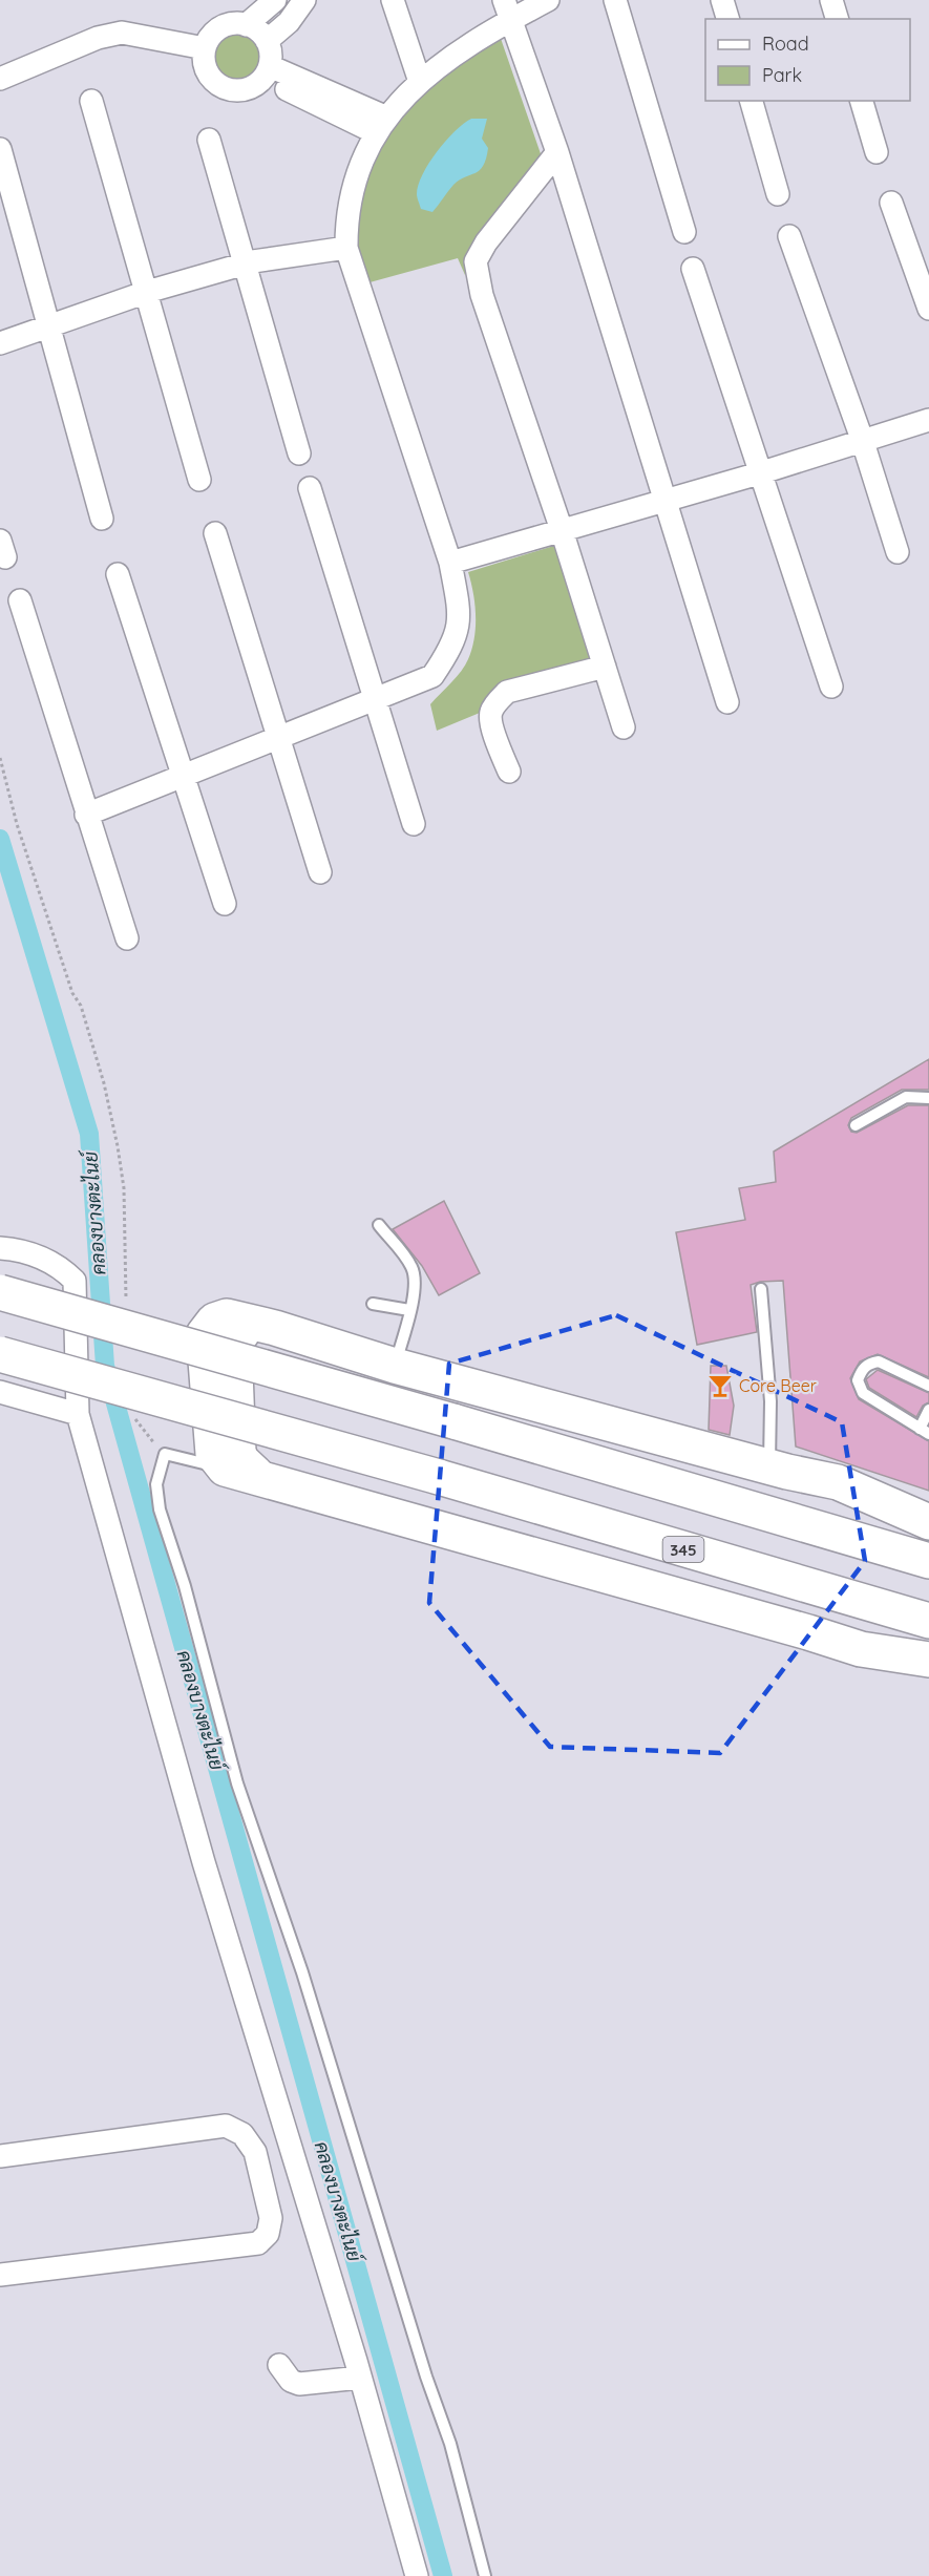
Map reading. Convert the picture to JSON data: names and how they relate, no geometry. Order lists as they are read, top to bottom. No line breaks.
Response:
{"streets":{"main road":["345"]},"water":["คลองบางตะไนย์"],"places":{"bar":["Core Beer"]},"legend":["Road","Park"]}
